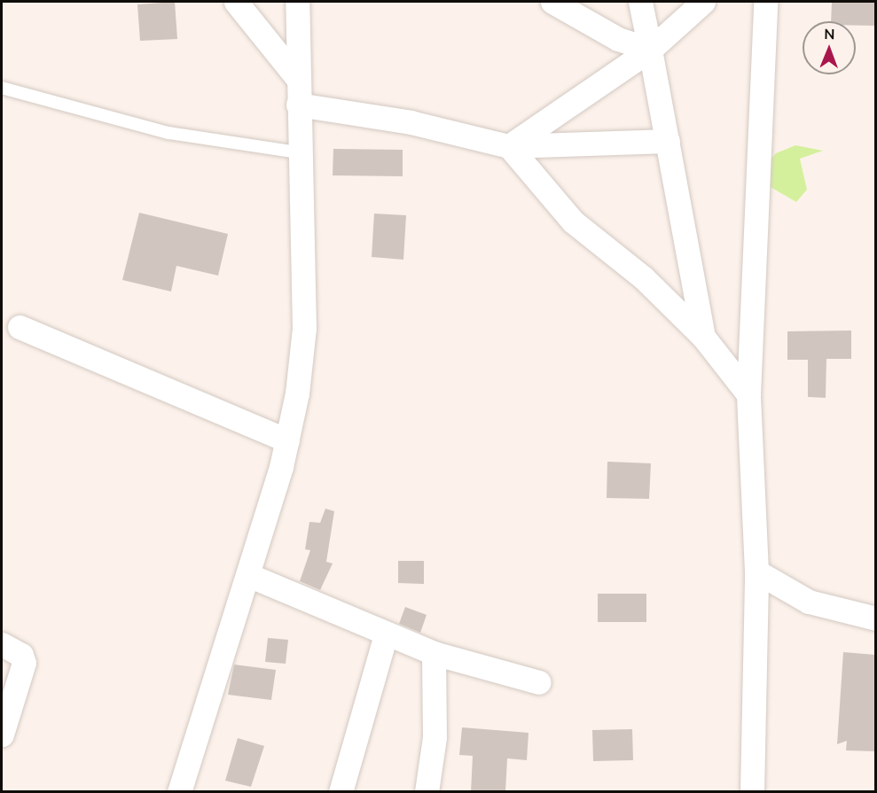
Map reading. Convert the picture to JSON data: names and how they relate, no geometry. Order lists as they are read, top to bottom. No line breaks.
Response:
{"north":"top"}
